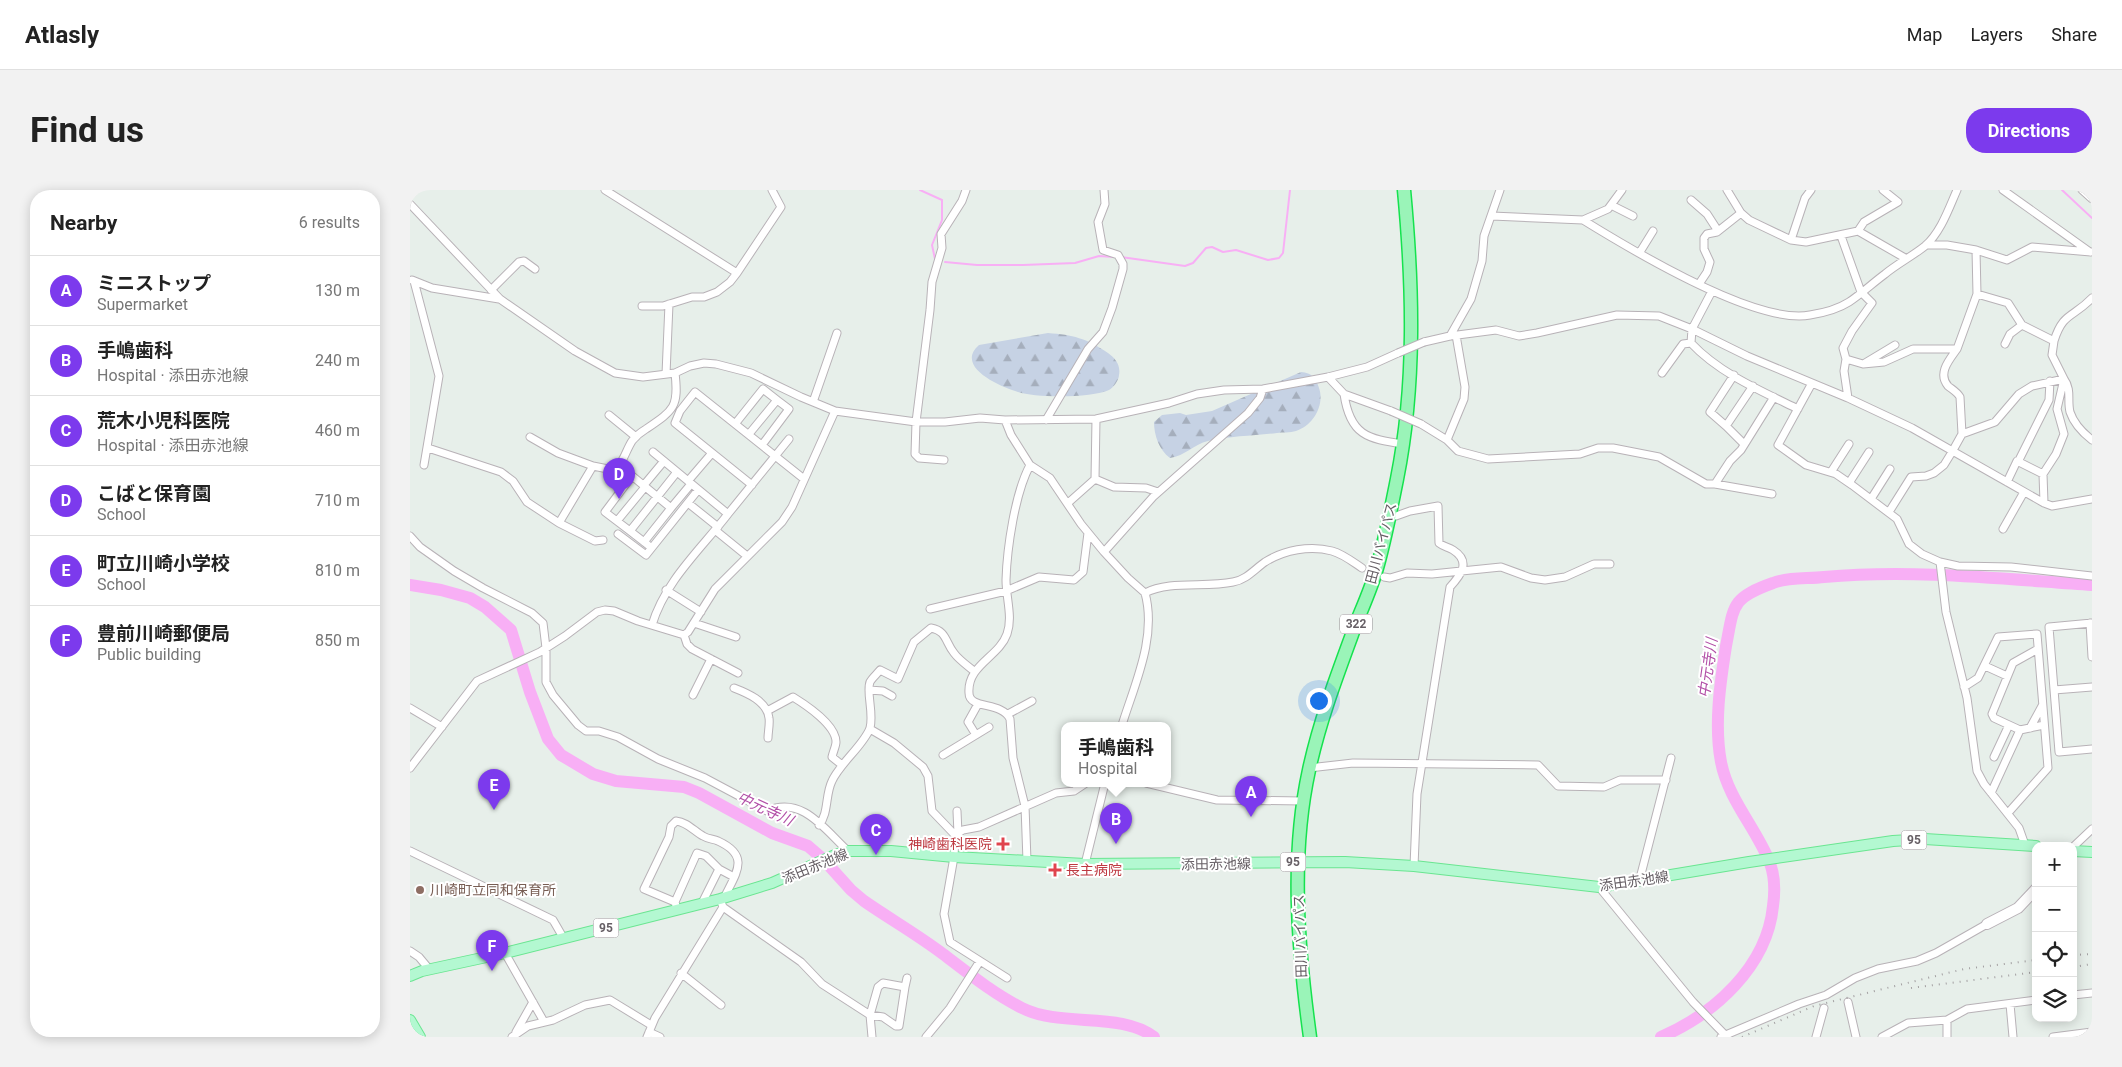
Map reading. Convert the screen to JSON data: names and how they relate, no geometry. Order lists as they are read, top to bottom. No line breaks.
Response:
{"streets":{"highway":["田川バイパス","322"],"main road":["95","添田赤池線"]},"crossings":[["田川バイパス","添田赤池線"]],"water":["中元寺川"],"places":{"health":["神崎歯科医院","長主病院"],"other":["川崎町立同和保育所"]},"page":{"header":"Atlasly","nav":["Map","Layers","Share"],"buttons":"Directions","title":"Find us","heading":["Nearby","6 results"],"list":[{"mark":"A","name":"ミニストップ","note":"Supermarket","value":"130 m"},{"mark":"B","name":"手嶋歯科","note":"Hospital · 添田赤池線","value":"240 m"},{"mark":"C","name":"荒木小児科医院","note":"Hospital · 添田赤池線","value":"460 m"},{"mark":"D","name":"こばと保育園","note":"School","value":"710 m"},{"mark":"E","name":"町立川崎小学校","note":"School","value":"810 m"},{"mark":"F","name":"豊前川崎郵便局","note":"Public building","value":"850 m"}],"pins":["D","E","A","B","C","F"],"popup":["手嶋歯科","Hospital"],"map_buttons":["+","−"]}}
